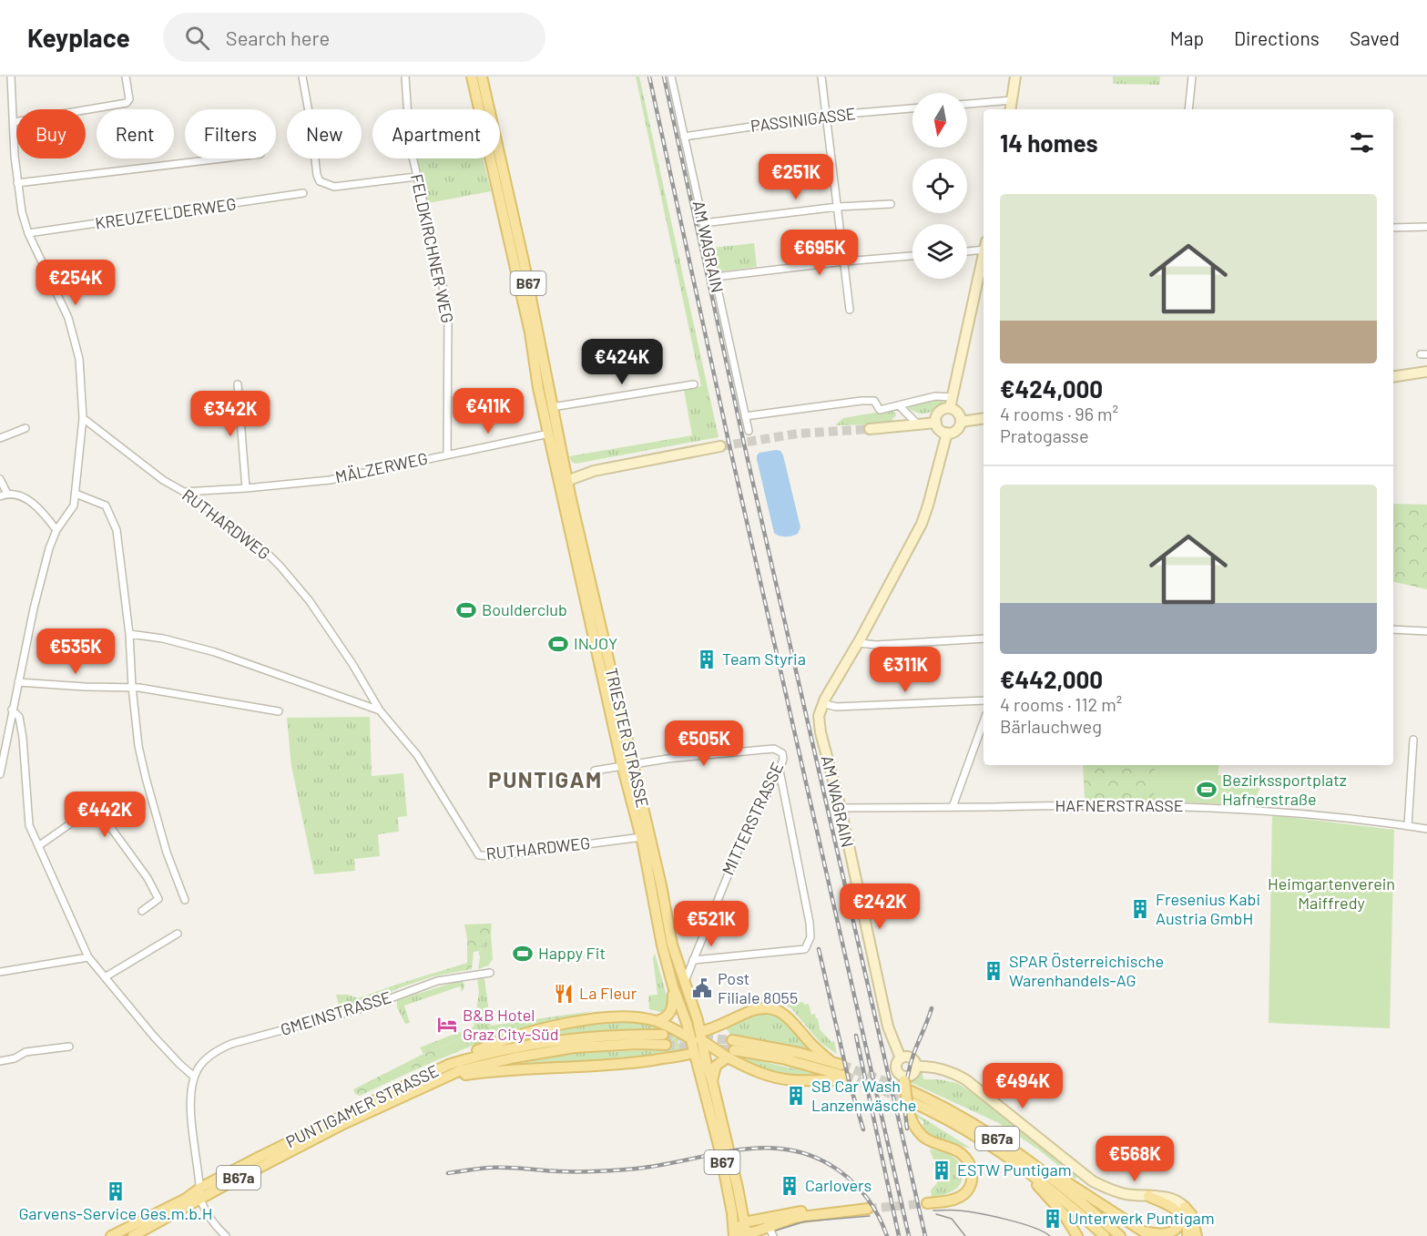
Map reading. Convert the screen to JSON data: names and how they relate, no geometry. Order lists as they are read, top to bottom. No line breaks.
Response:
{"streets":{"main road":["B67","TRIESTER STRASSE","PUNTIGAMER STRASSE","B67a"],"street":["PASSINIGASSE","KREUZFELDERWEG","AM WAGRAIN","FELDKIRCHNER WEG","MÄLZERWEG","RUTHARDWEG","HAFNERSTRASSE","MITTERSTRASSE","GMEINSTRASSE"]},"crossings":[["PASSINIGASSE","AM WAGRAIN"],["AM WAGRAIN","HAFNERSTRASSE"],["FELDKIRCHNER WEG","MÄLZERWEG"],["MÄLZERWEG","RUTHARDWEG"],["MÄLZERWEG","TRIESTER STRASSE"],["RUTHARDWEG","TRIESTER STRASSE"],["TRIESTER STRASSE","MITTERSTRASSE"],["PUNTIGAMER STRASSE","B67a"]],"districts":["PUNTIGAM"],"parks":["Heimgartenverein Maiffredy"],"places":{"sports":["Boulderclub","INJOY","Bezirkssportplatz Hafnerstraße","Happy Fit"],"building":["Team Styria","Fresenius Kabi Austria GmbH","SPAR Österreichische Warenhandels-AG","SB Car Wash Lanzenwäsche","ESTW Puntigam","Carlovers","Garvens-Service Ges.m.b.H","Unterwerk Puntigam"],"public building":["Post Filiale 8055"],"restaurant":["La Fleur"],"hotel":["B&B Hotel Graz City-Süd"]},"north":"bottom","page":{"header":"Keyplace","search":"Search here","nav":["Map","Directions","Saved"],"chip":["Buy","Rent","Filters","New","Apartment"],"heading":"14 homes","price":["€251K","€695K","€254K","€424K","€411K","€342K","€535K","€311K","€505K","€442K","€242K","€521K","€494K","€568K"],"list":[{"name":"€424,000","note":"4 rooms · 96 m² · Pratogasse"},{"name":"€442,000","note":"4 rooms · 112 m² · Bärlauchweg"}]}}
